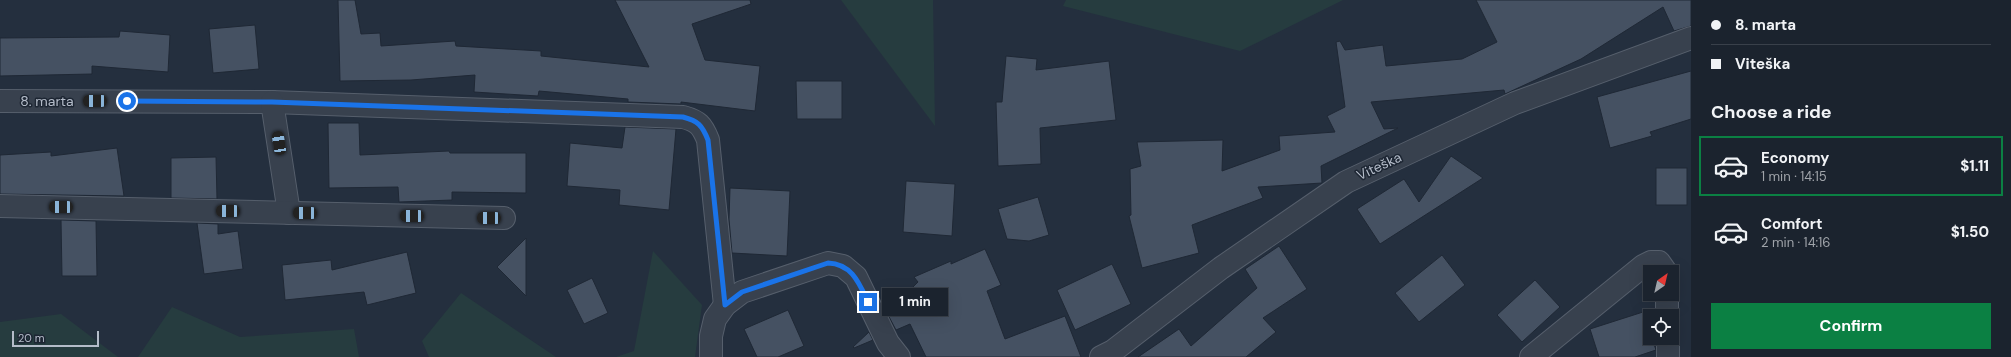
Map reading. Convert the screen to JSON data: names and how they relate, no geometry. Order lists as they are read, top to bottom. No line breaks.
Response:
{"streets":{"street":["8. marta","Viteška"]},"scale_bar":"20 m","north":"top right","page":{"banner":["8. marta","Viteška"],"heading":"Choose a ride","list":[{"name":"Economy","note":"1 min · 14:15","value":"$1.11"},{"name":"Comfort","note":"2 min · 14:16","value":"$1.50"}],"bubble":"1 min","buttons":"Confirm","scale":"20 m"}}
